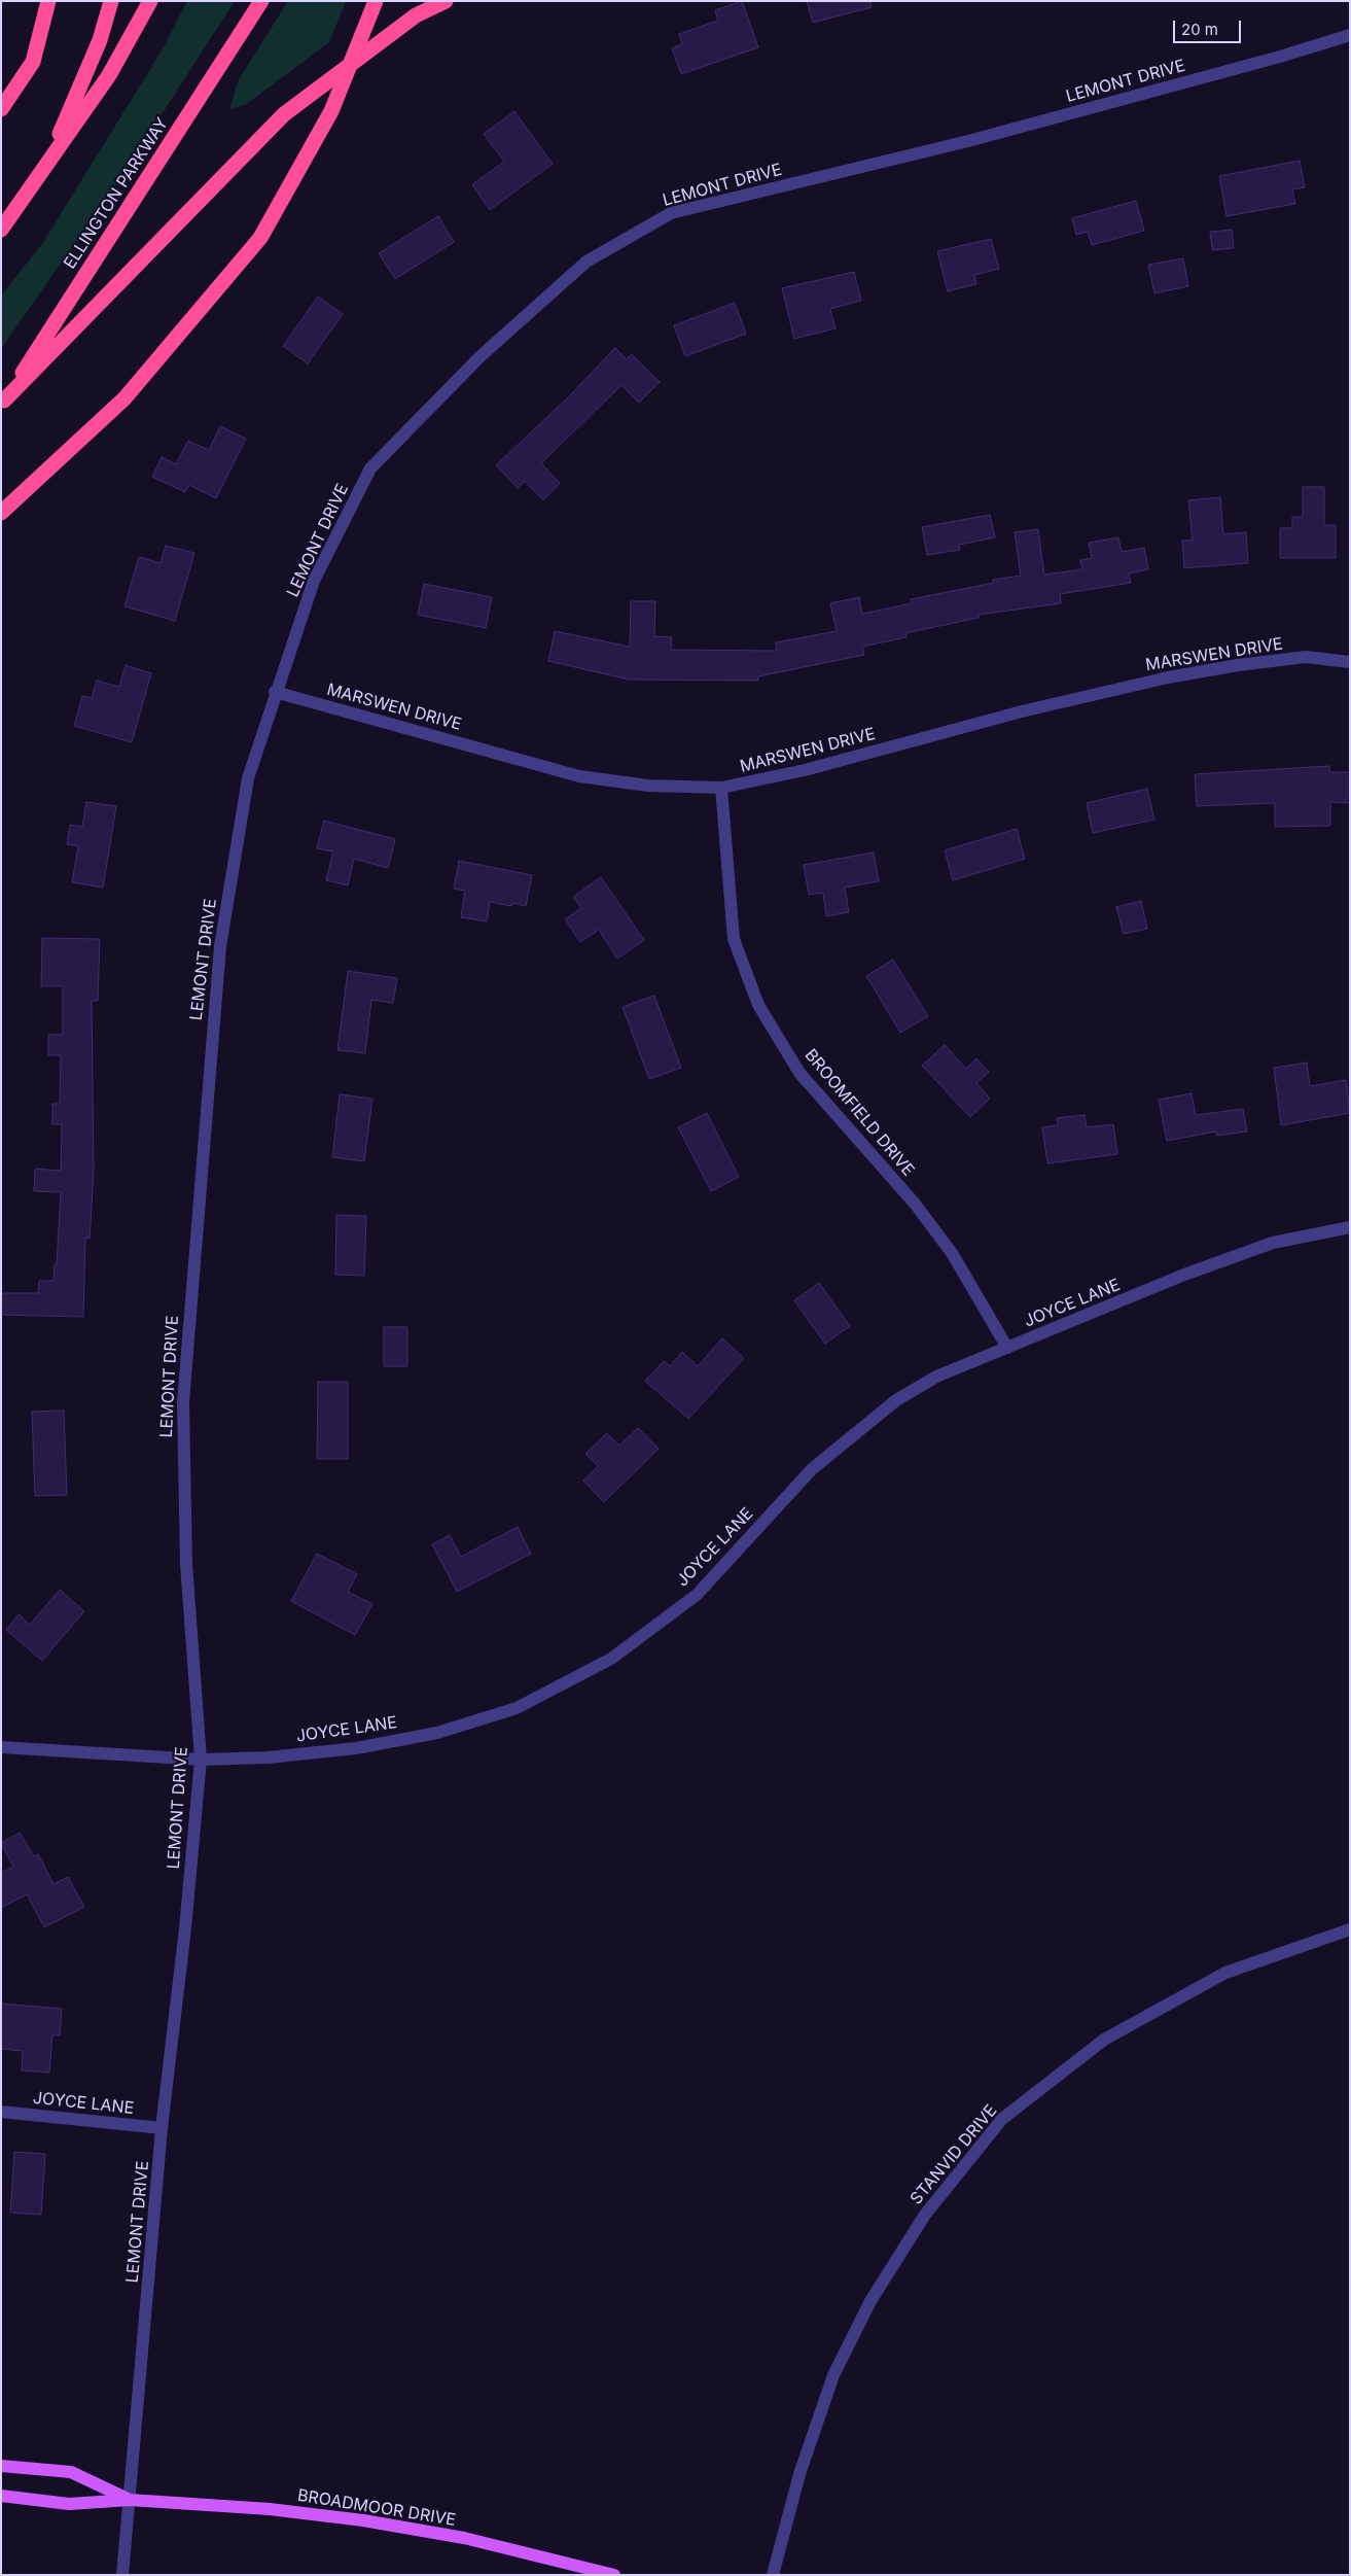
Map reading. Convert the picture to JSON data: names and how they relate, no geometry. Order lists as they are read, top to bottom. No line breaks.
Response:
{"streets":{"highway":["ELLINGTON PARKWAY"],"main road":["BROADMOOR DRIVE"],"street":["LEMONT DRIVE","MARSWEN DRIVE","BROOMFIELD DRIVE","JOYCE LANE","STANVID DRIVE"]},"crossings":[["LEMONT DRIVE","MARSWEN DRIVE"],["LEMONT DRIVE","JOYCE LANE"],["LEMONT DRIVE","BROADMOOR DRIVE"],["MARSWEN DRIVE","BROOMFIELD DRIVE"],["BROOMFIELD DRIVE","JOYCE LANE"]],"scale_bar":"20 m"}
